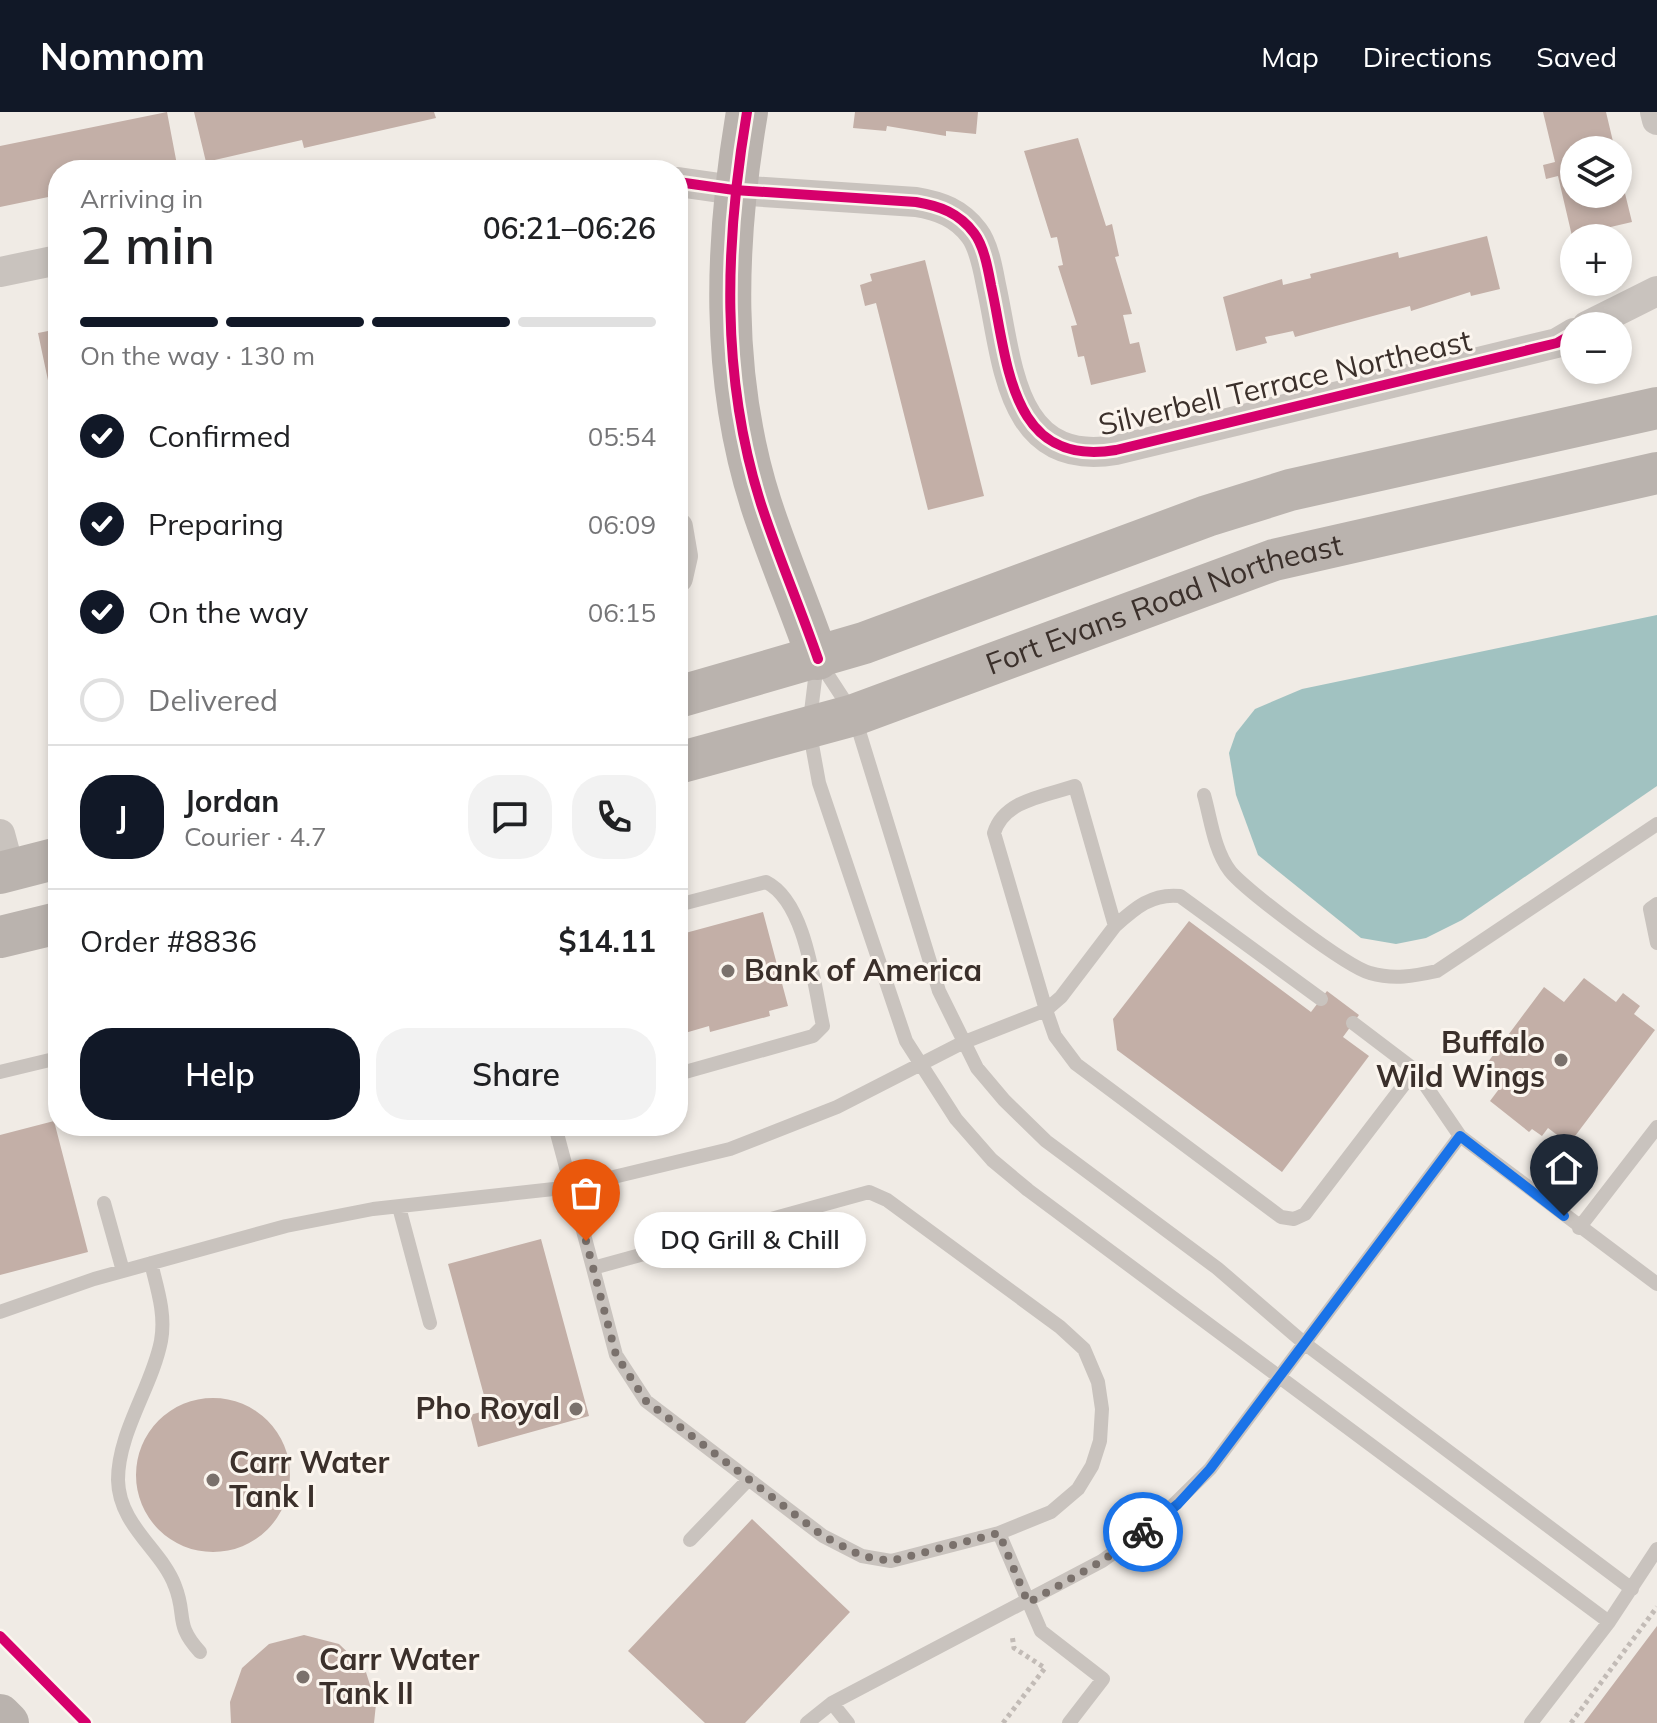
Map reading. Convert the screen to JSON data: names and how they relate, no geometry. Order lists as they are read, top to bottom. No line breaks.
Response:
{"streets":{"main road":["Fort Evans Road Northeast"],"street":["Silverbell Terrace Northeast"]},"places":["Bank of America","Buffalo Wild Wings","DQ Grill & Chill","Pho Royal","Carr Water Tank I","Carr Water Tank II"],"page":{"header":"Nomnom","nav":["Map","Directions","Saved"],"map_buttons":["+","−"],"heading":["2 min","Arriving in","06:21–06:26"],"panel":["Jordan","Courier · 4.7","Order #8836","$14.11"],"bar":"On the way · 130 m","list":[["Confirmed","05:54"],["Preparing","06:09"],["On the way","06:15"],"Delivered"],"round":"J","buttons":["Help","Share"],"bubble":"DQ Grill & Chill"}}
